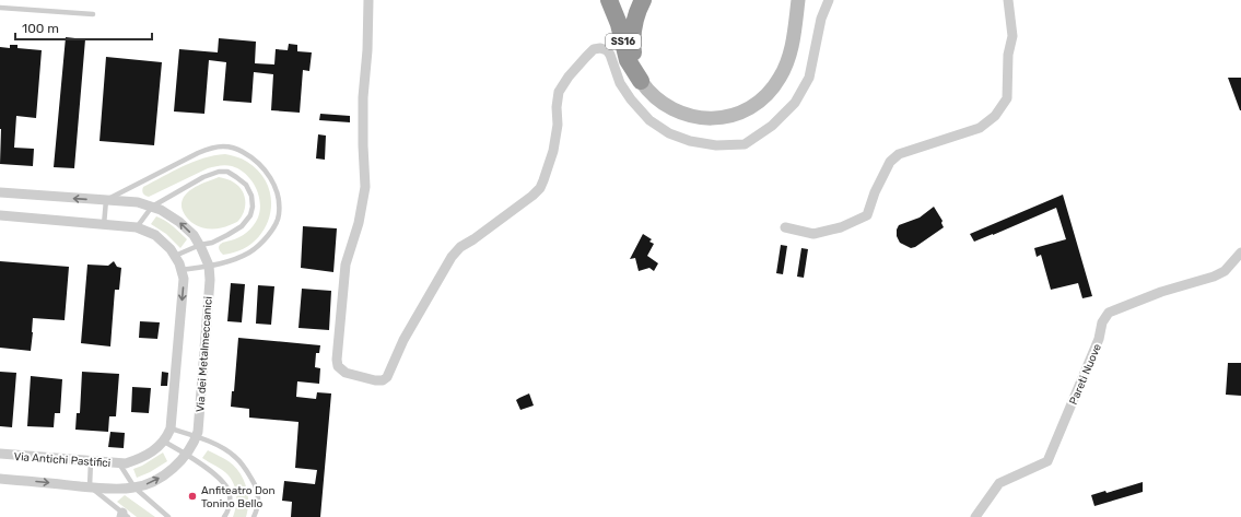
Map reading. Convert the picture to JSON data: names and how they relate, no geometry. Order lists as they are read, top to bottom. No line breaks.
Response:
{"streets":{"highway":["SS16"],"street":["Via dei Metalmeccanici","Pareti Nuove","Via Antichi Pastifici"]},"places":["Anfiteatro Don Tonino Bello"],"scale_bar":"100 m"}
